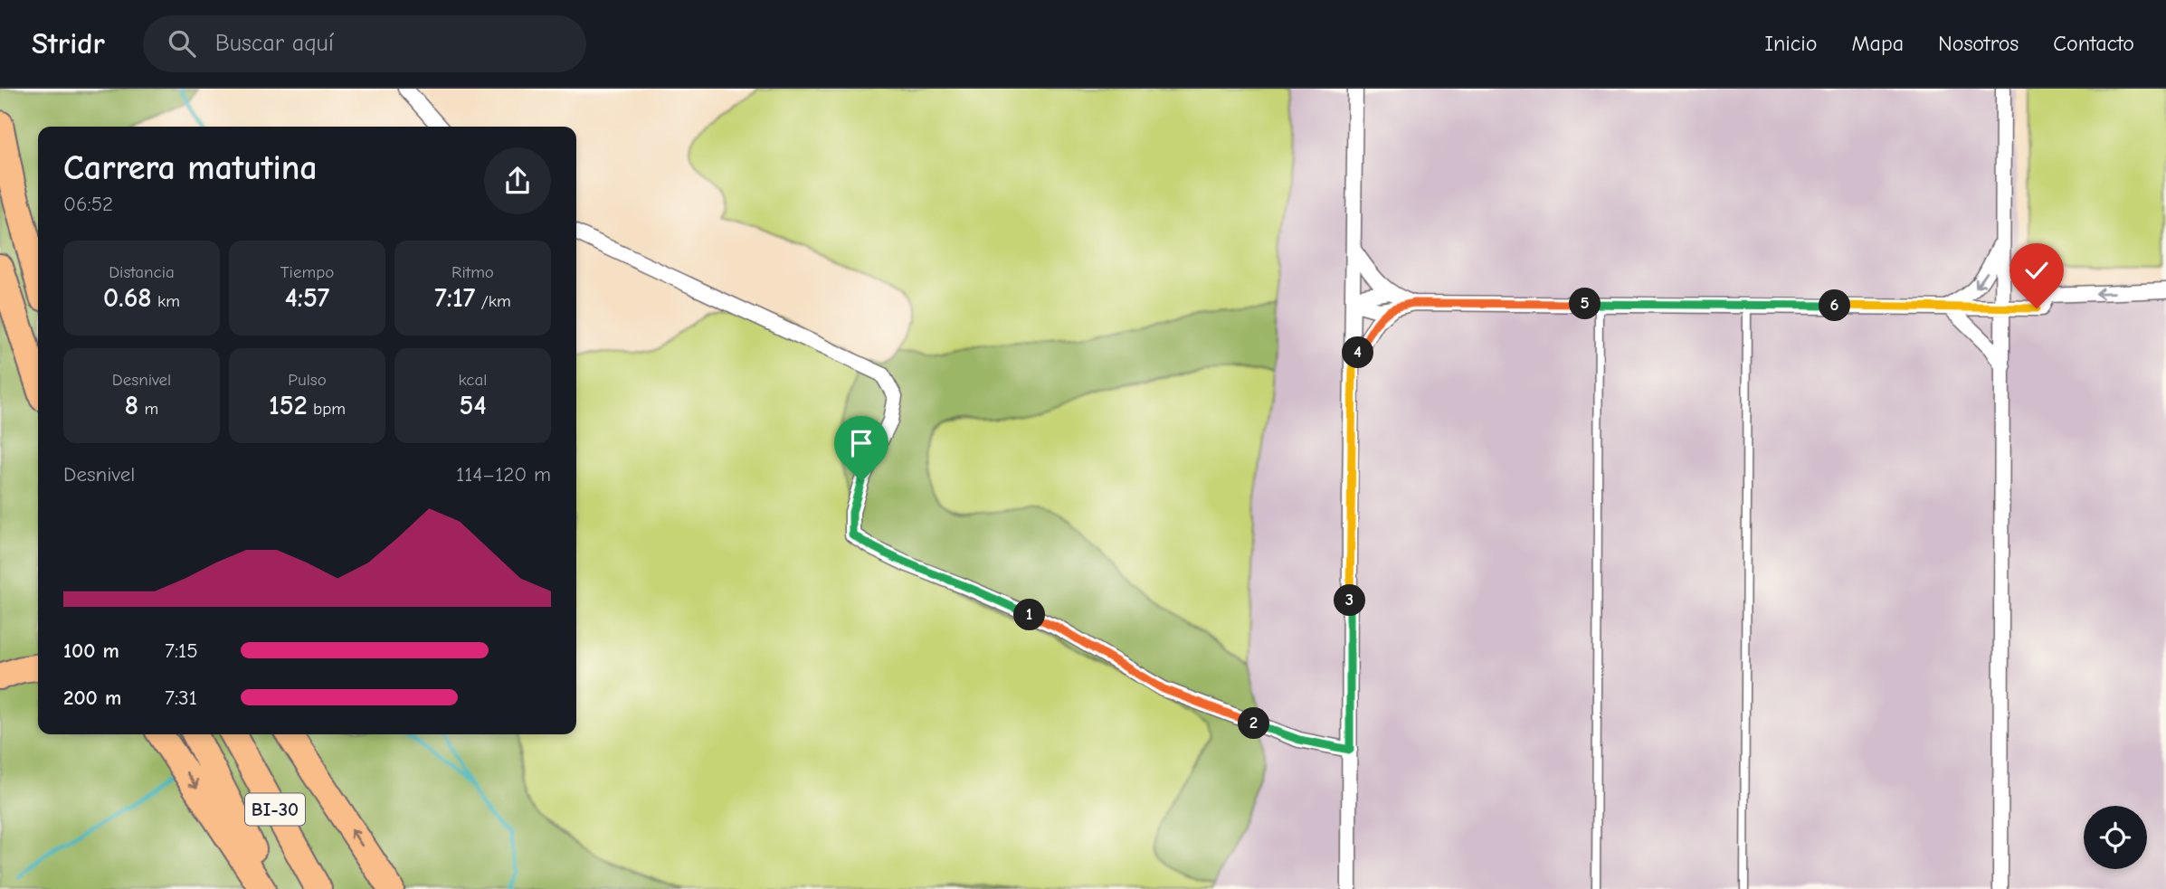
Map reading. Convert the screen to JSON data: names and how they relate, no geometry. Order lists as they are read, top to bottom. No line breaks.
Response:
{"streets":{"highway":["BI-30"]},"page":{"header":"Stridr","search":"Buscar aquí","nav":["Inicio","Mapa","Nosotros","Contacto"],"heading":["Carrera matutina","06:52"],"stats":[["Distancia","0.68 km"],["Tiempo","4:57"],["Ritmo","7:17 /km"],["Desnivel","8 m"],["Pulso","152 bpm"],["kcal","54"]],"pins":["5","6","4","3","1","2"],"chart":["Desnivel","114–120 m"],"list":[{"name":"100 m","note":"7:15"},{"name":"200 m","note":"7:31"}]}}
